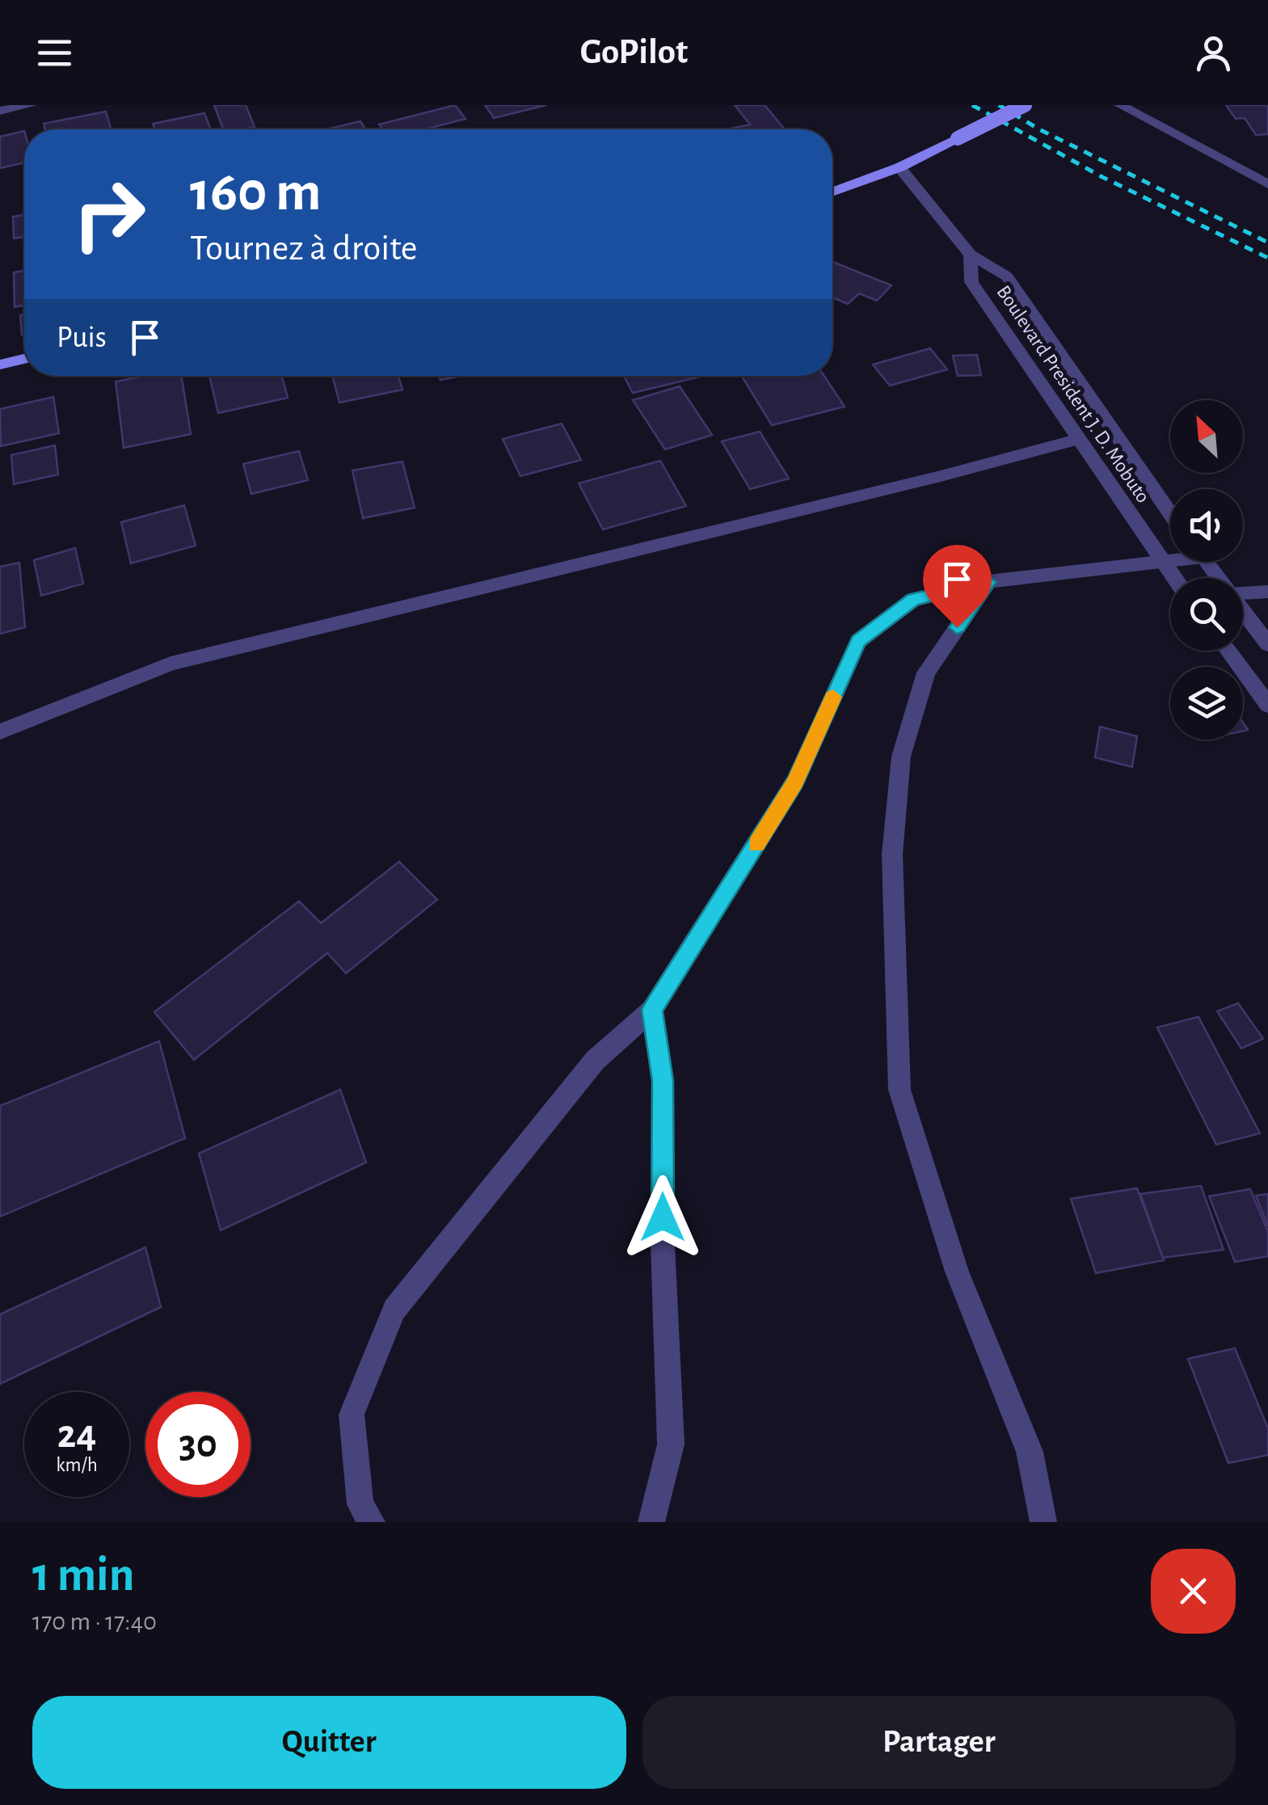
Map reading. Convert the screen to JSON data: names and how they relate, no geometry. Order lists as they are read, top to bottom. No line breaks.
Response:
{"streets":{"street":["Boulevard President J. D. Mobuto"]},"north":"top left","page":{"header":"GoPilot","turn":["160 m","Tournez à droite"],"then":"Puis","speed":"24 km/h","limit":"30","heading":["1 min","170 m · 17:40"],"buttons":["Quitter","Partager"]}}
